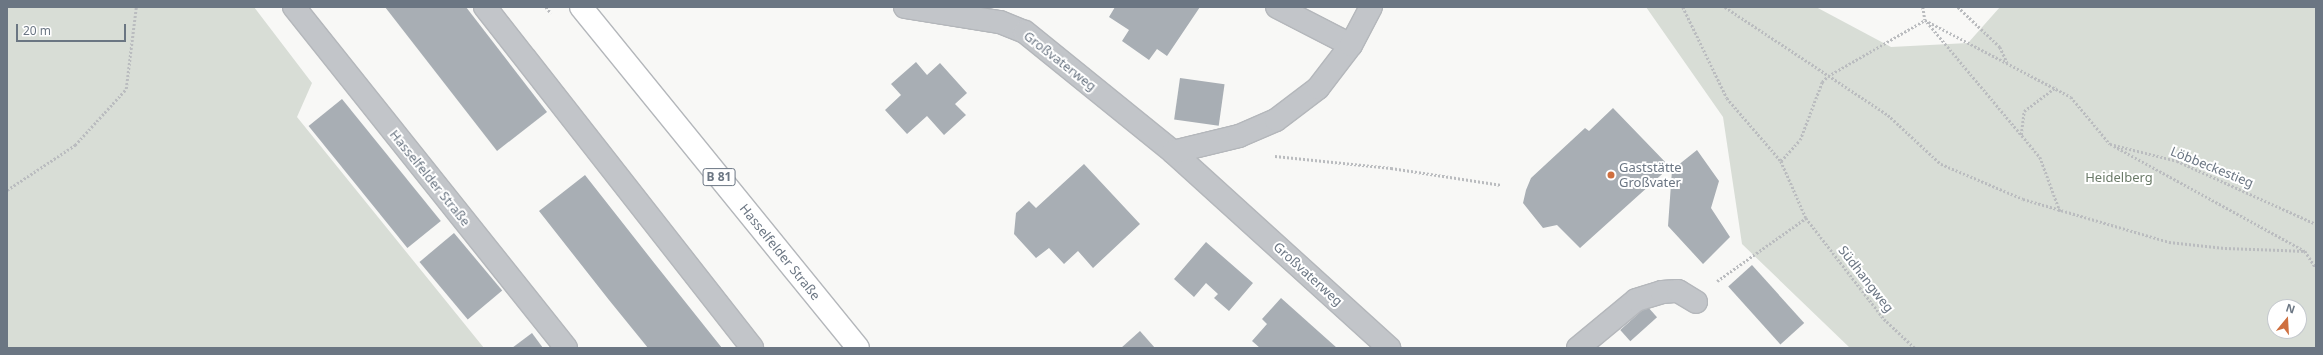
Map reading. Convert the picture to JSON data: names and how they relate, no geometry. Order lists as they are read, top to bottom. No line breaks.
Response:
{"streets":{"main road":["B 81","Hasselfelder Straße"],"street":["Großvaterweg"],"path":["Löbbeckestieg","Südhangweg"]},"parks":["Heidelberg"],"places":["Gaststätte Großvater"],"scale_bar":"20 m","north":"top"}
